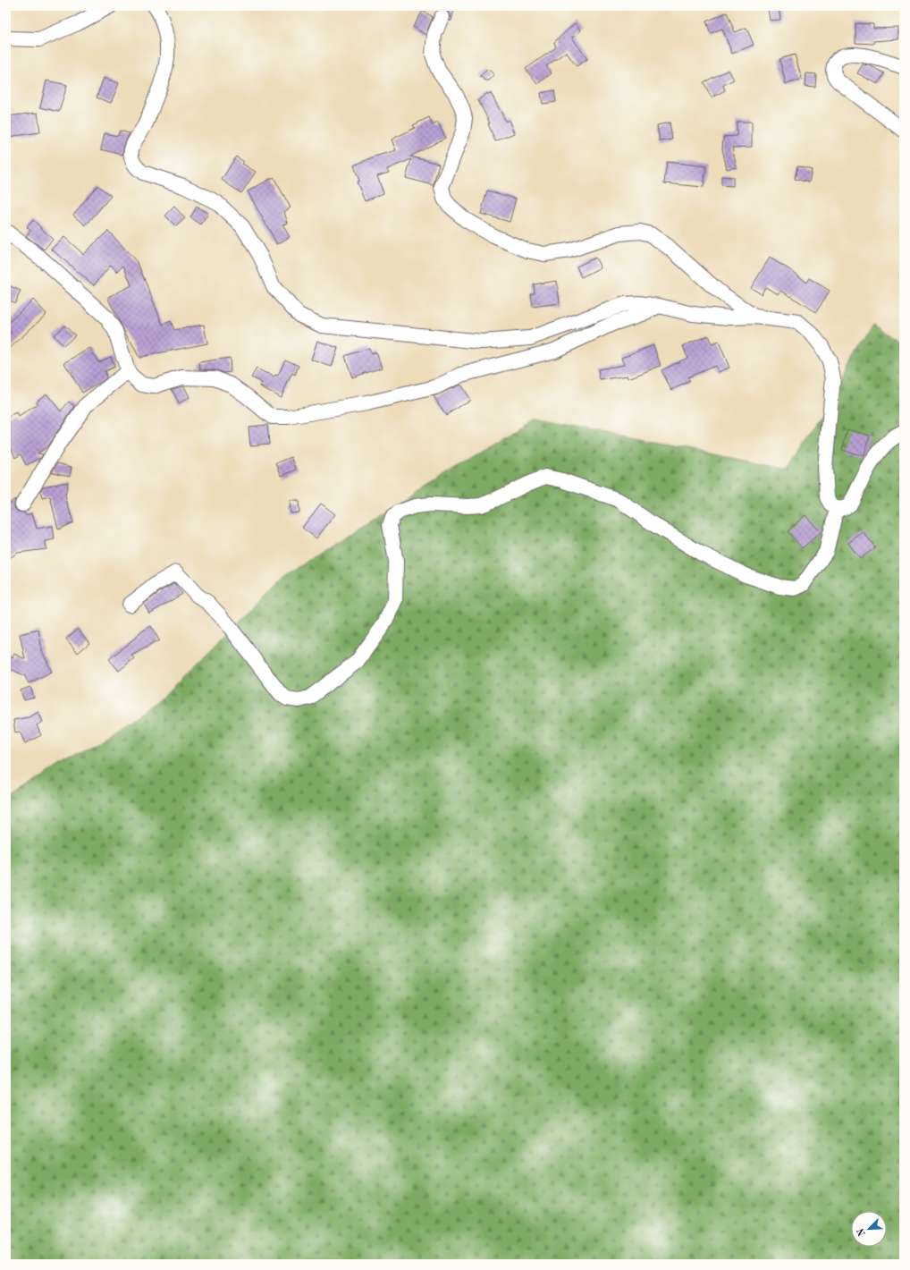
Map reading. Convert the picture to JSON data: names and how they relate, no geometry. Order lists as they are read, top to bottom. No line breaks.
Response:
{"north":"bottom left"}
